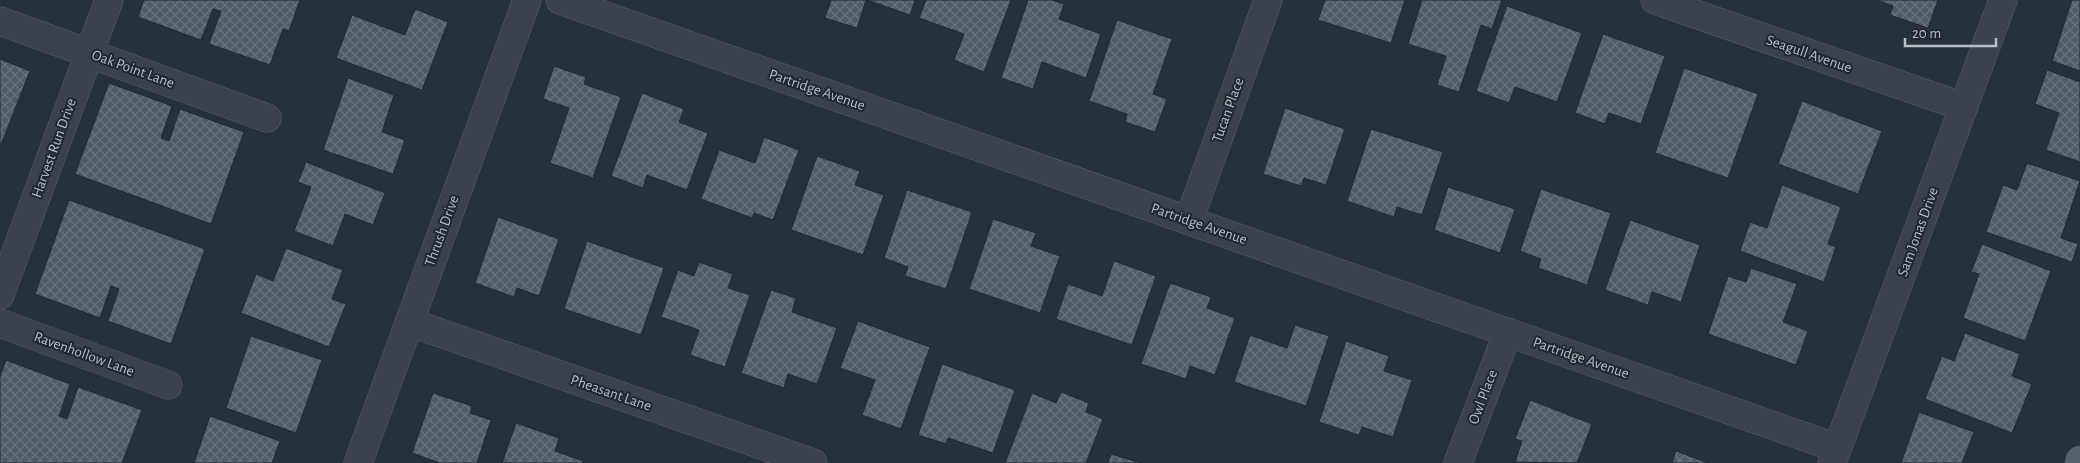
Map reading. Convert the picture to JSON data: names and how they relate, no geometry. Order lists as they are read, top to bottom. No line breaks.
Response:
{"streets":{"street":["Seagull Avenue","Oak Point Lane","Partridge Avenue","Tucan Place","Harvest Run Drive","Thrush Drive","Sam Jonas Drive","Ravenhollow Lane","Pheasant Lane","Owl Place"]},"crossings":[["Seagull Avenue","Sam Jonas Drive"],["Oak Point Lane","Harvest Run Drive"],["Partridge Avenue","Tucan Place"],["Partridge Avenue","Sam Jonas Drive"],["Partridge Avenue","Owl Place"],["Thrush Drive","Pheasant Lane"]],"scale_bar":"20 m"}
